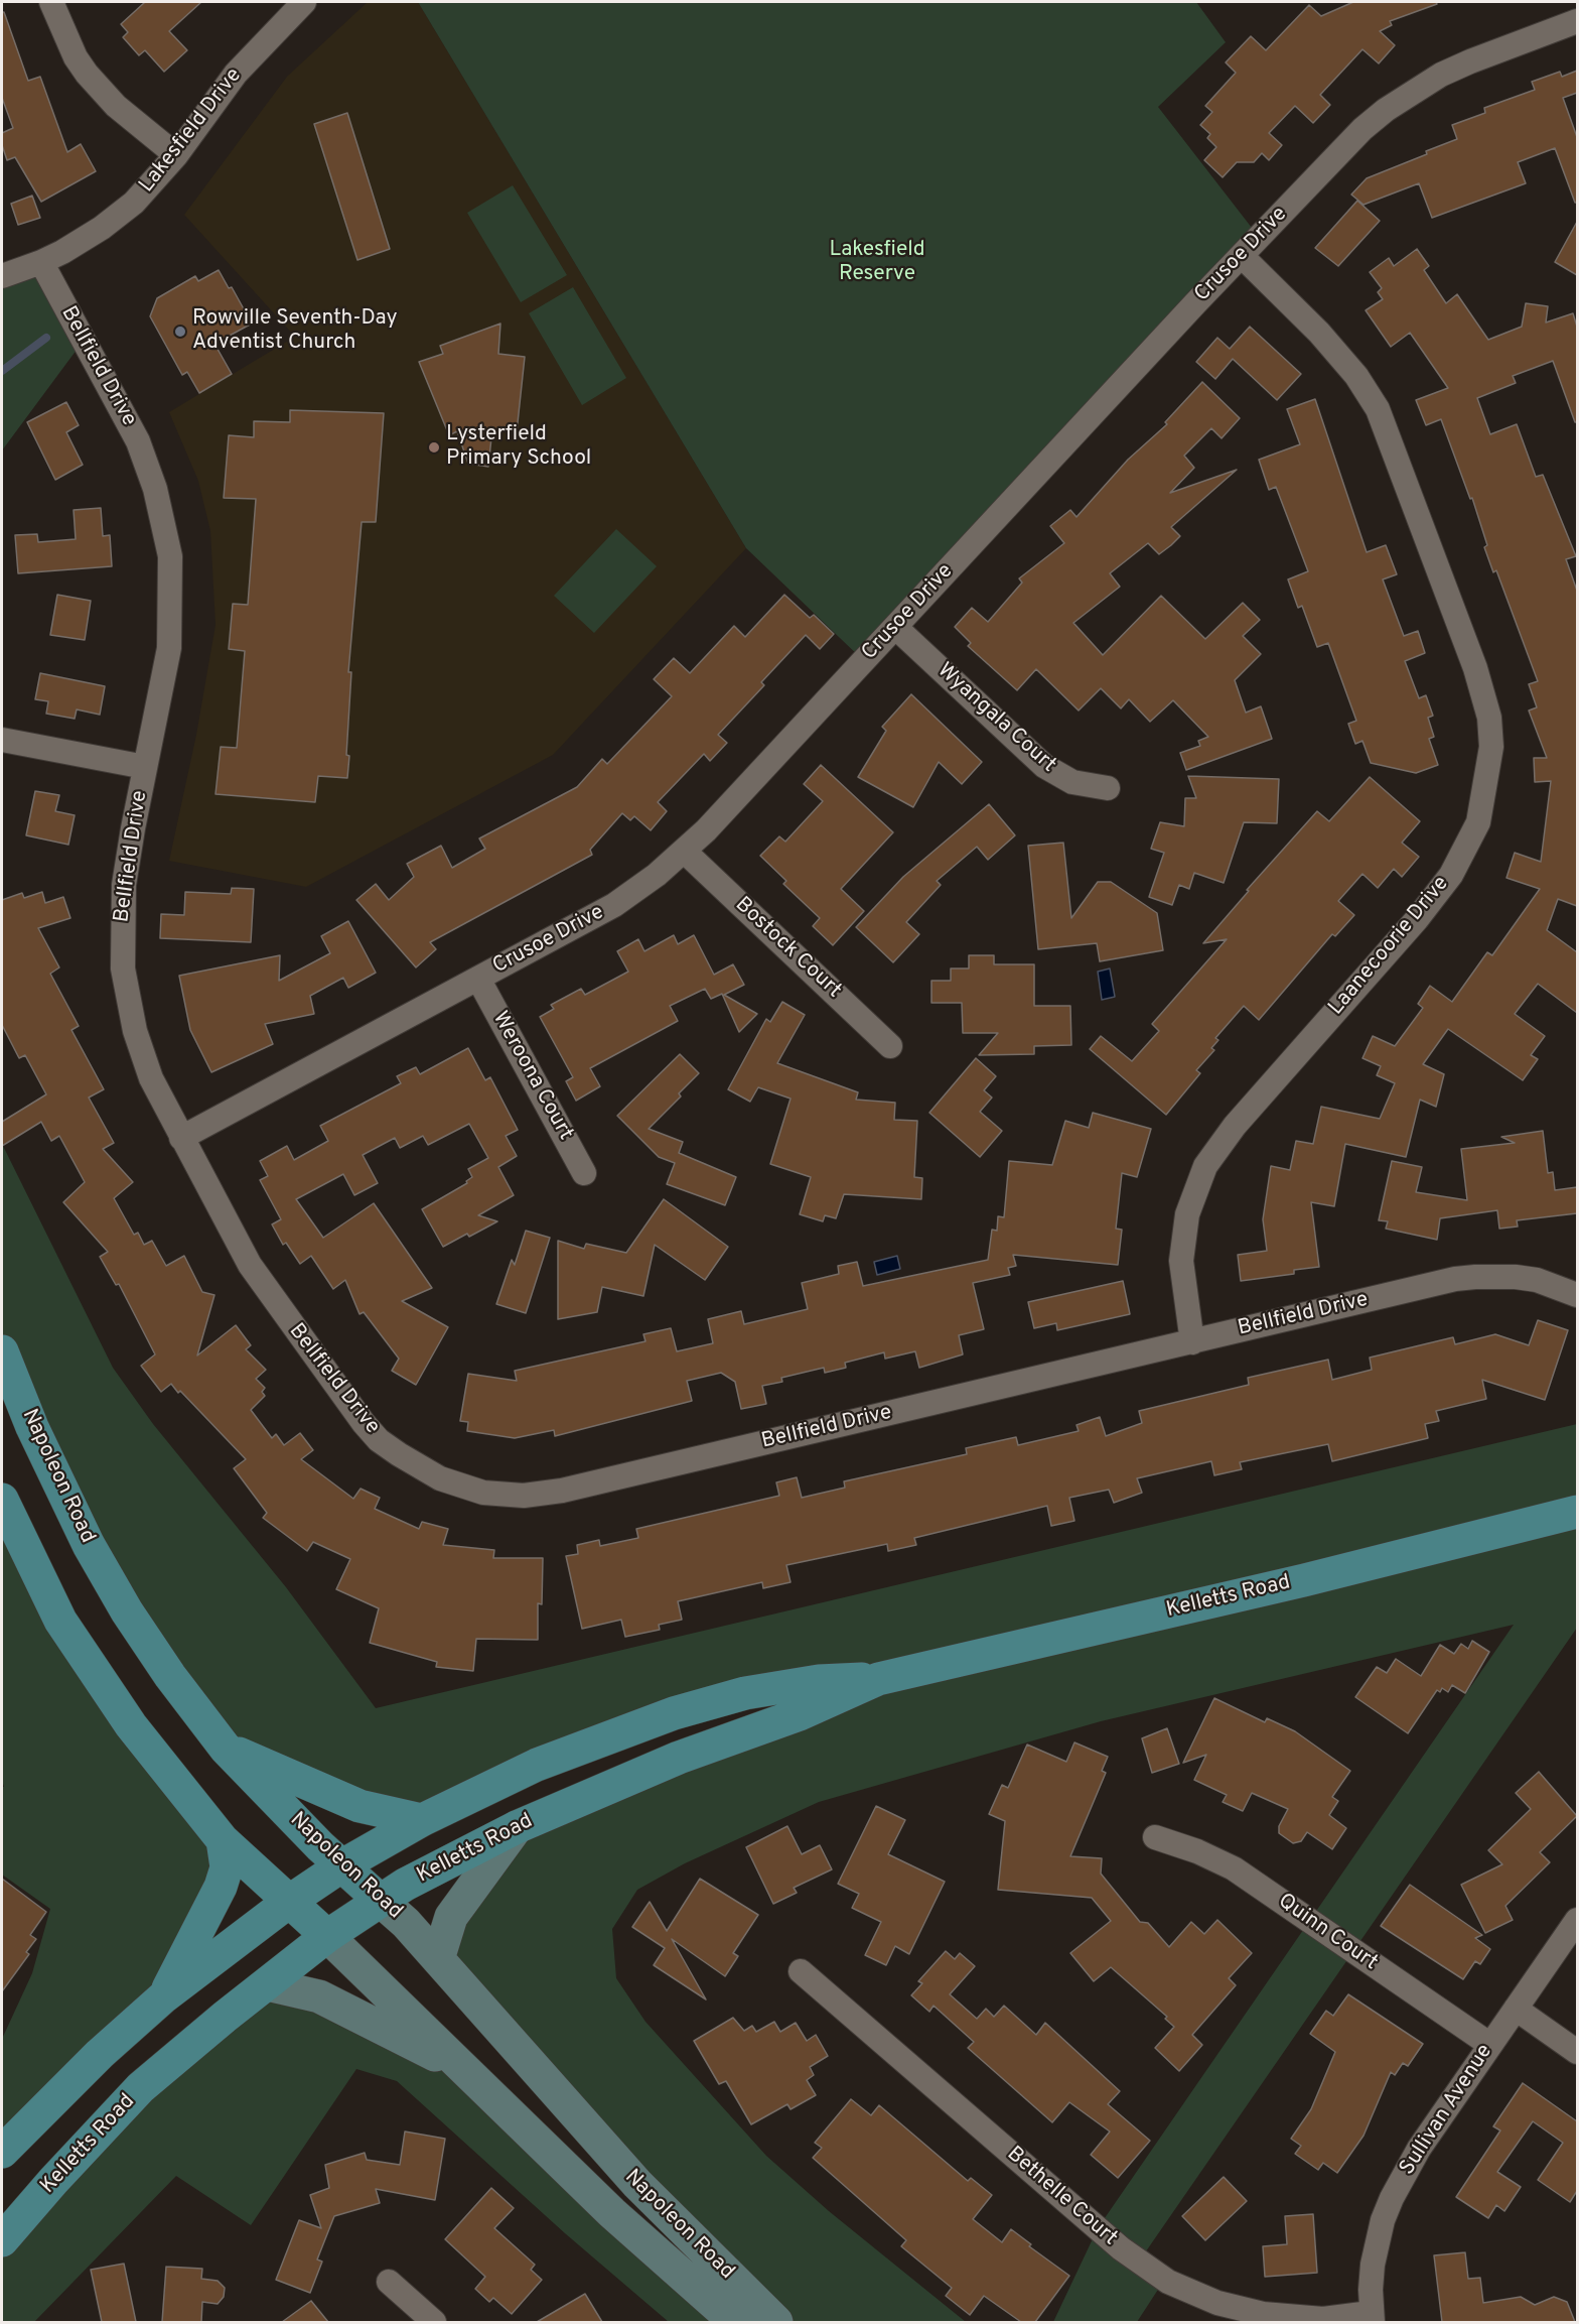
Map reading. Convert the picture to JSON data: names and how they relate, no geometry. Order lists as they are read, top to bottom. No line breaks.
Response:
{"streets":{"main road":["Napoleon Road","Kelletts Road"],"street":["Lakesfield Drive","Crusoe Drive","Bellfield Drive","Wyangala Court","Laanecoorie Drive","Bostock Court","Weroona Court","Quinn Court","Sullivan Avenue","Bethelle Court"]},"crossings":[["Lakesfield Drive","Bellfield Drive"],["Crusoe Drive","Bellfield Drive"],["Crusoe Drive","Wyangala Court"],["Crusoe Drive","Laanecoorie Drive"],["Crusoe Drive","Bostock Court"],["Crusoe Drive","Weroona Court"],["Bellfield Drive","Laanecoorie Drive"],["Napoleon Road","Kelletts Road"],["Quinn Court","Sullivan Avenue"],["Sullivan Avenue","Bethelle Court"]],"parks":["Lakesfield Reserve"],"places":["Rowville Seventh-Day Adventist Church","Lysterfield Primary School"]}
